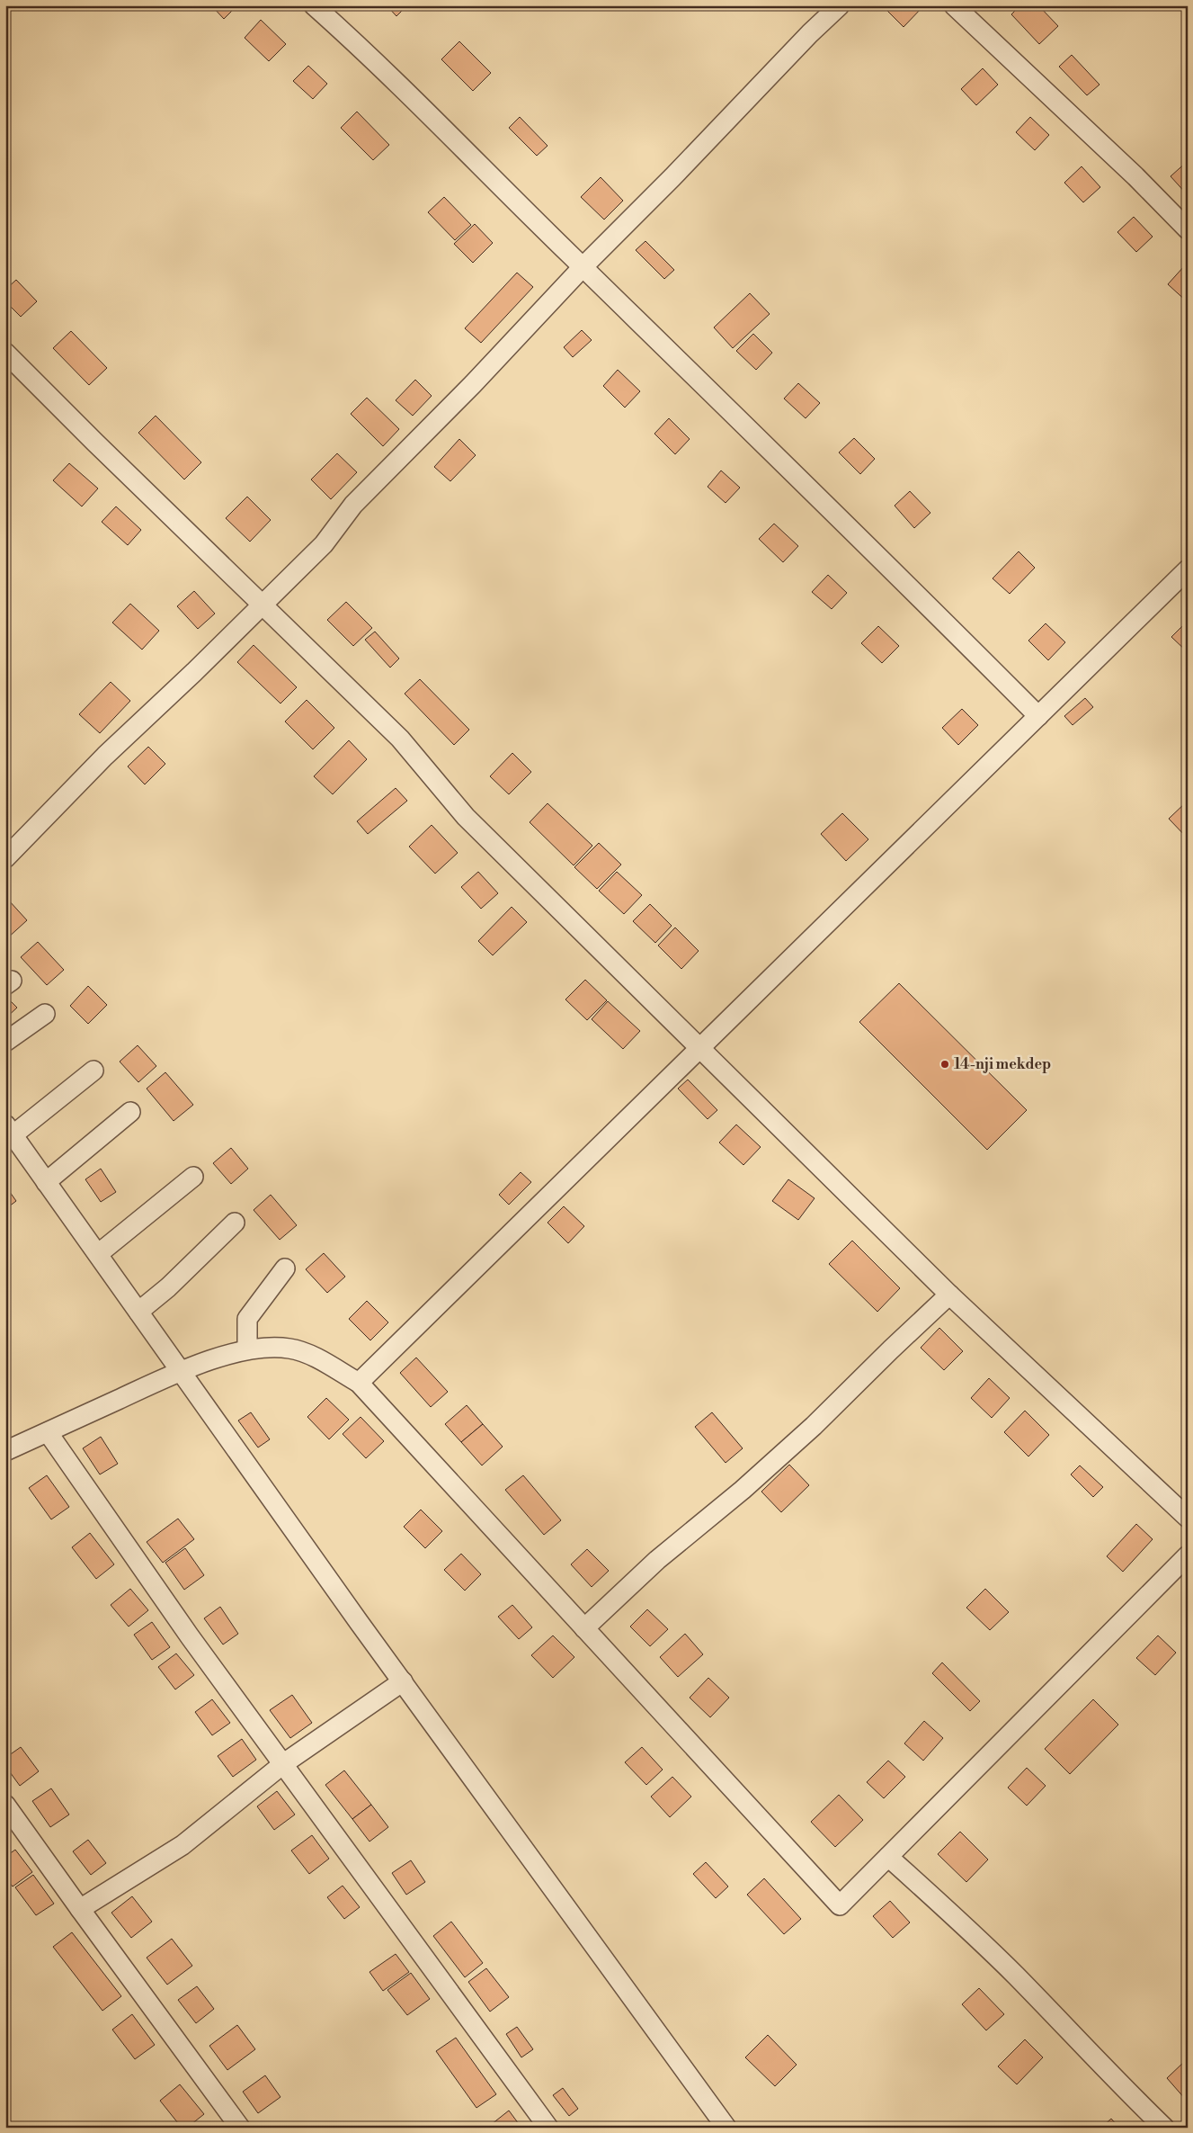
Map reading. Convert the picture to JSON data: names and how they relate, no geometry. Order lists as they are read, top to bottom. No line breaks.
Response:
{"places":["14-nji mekdep"]}
